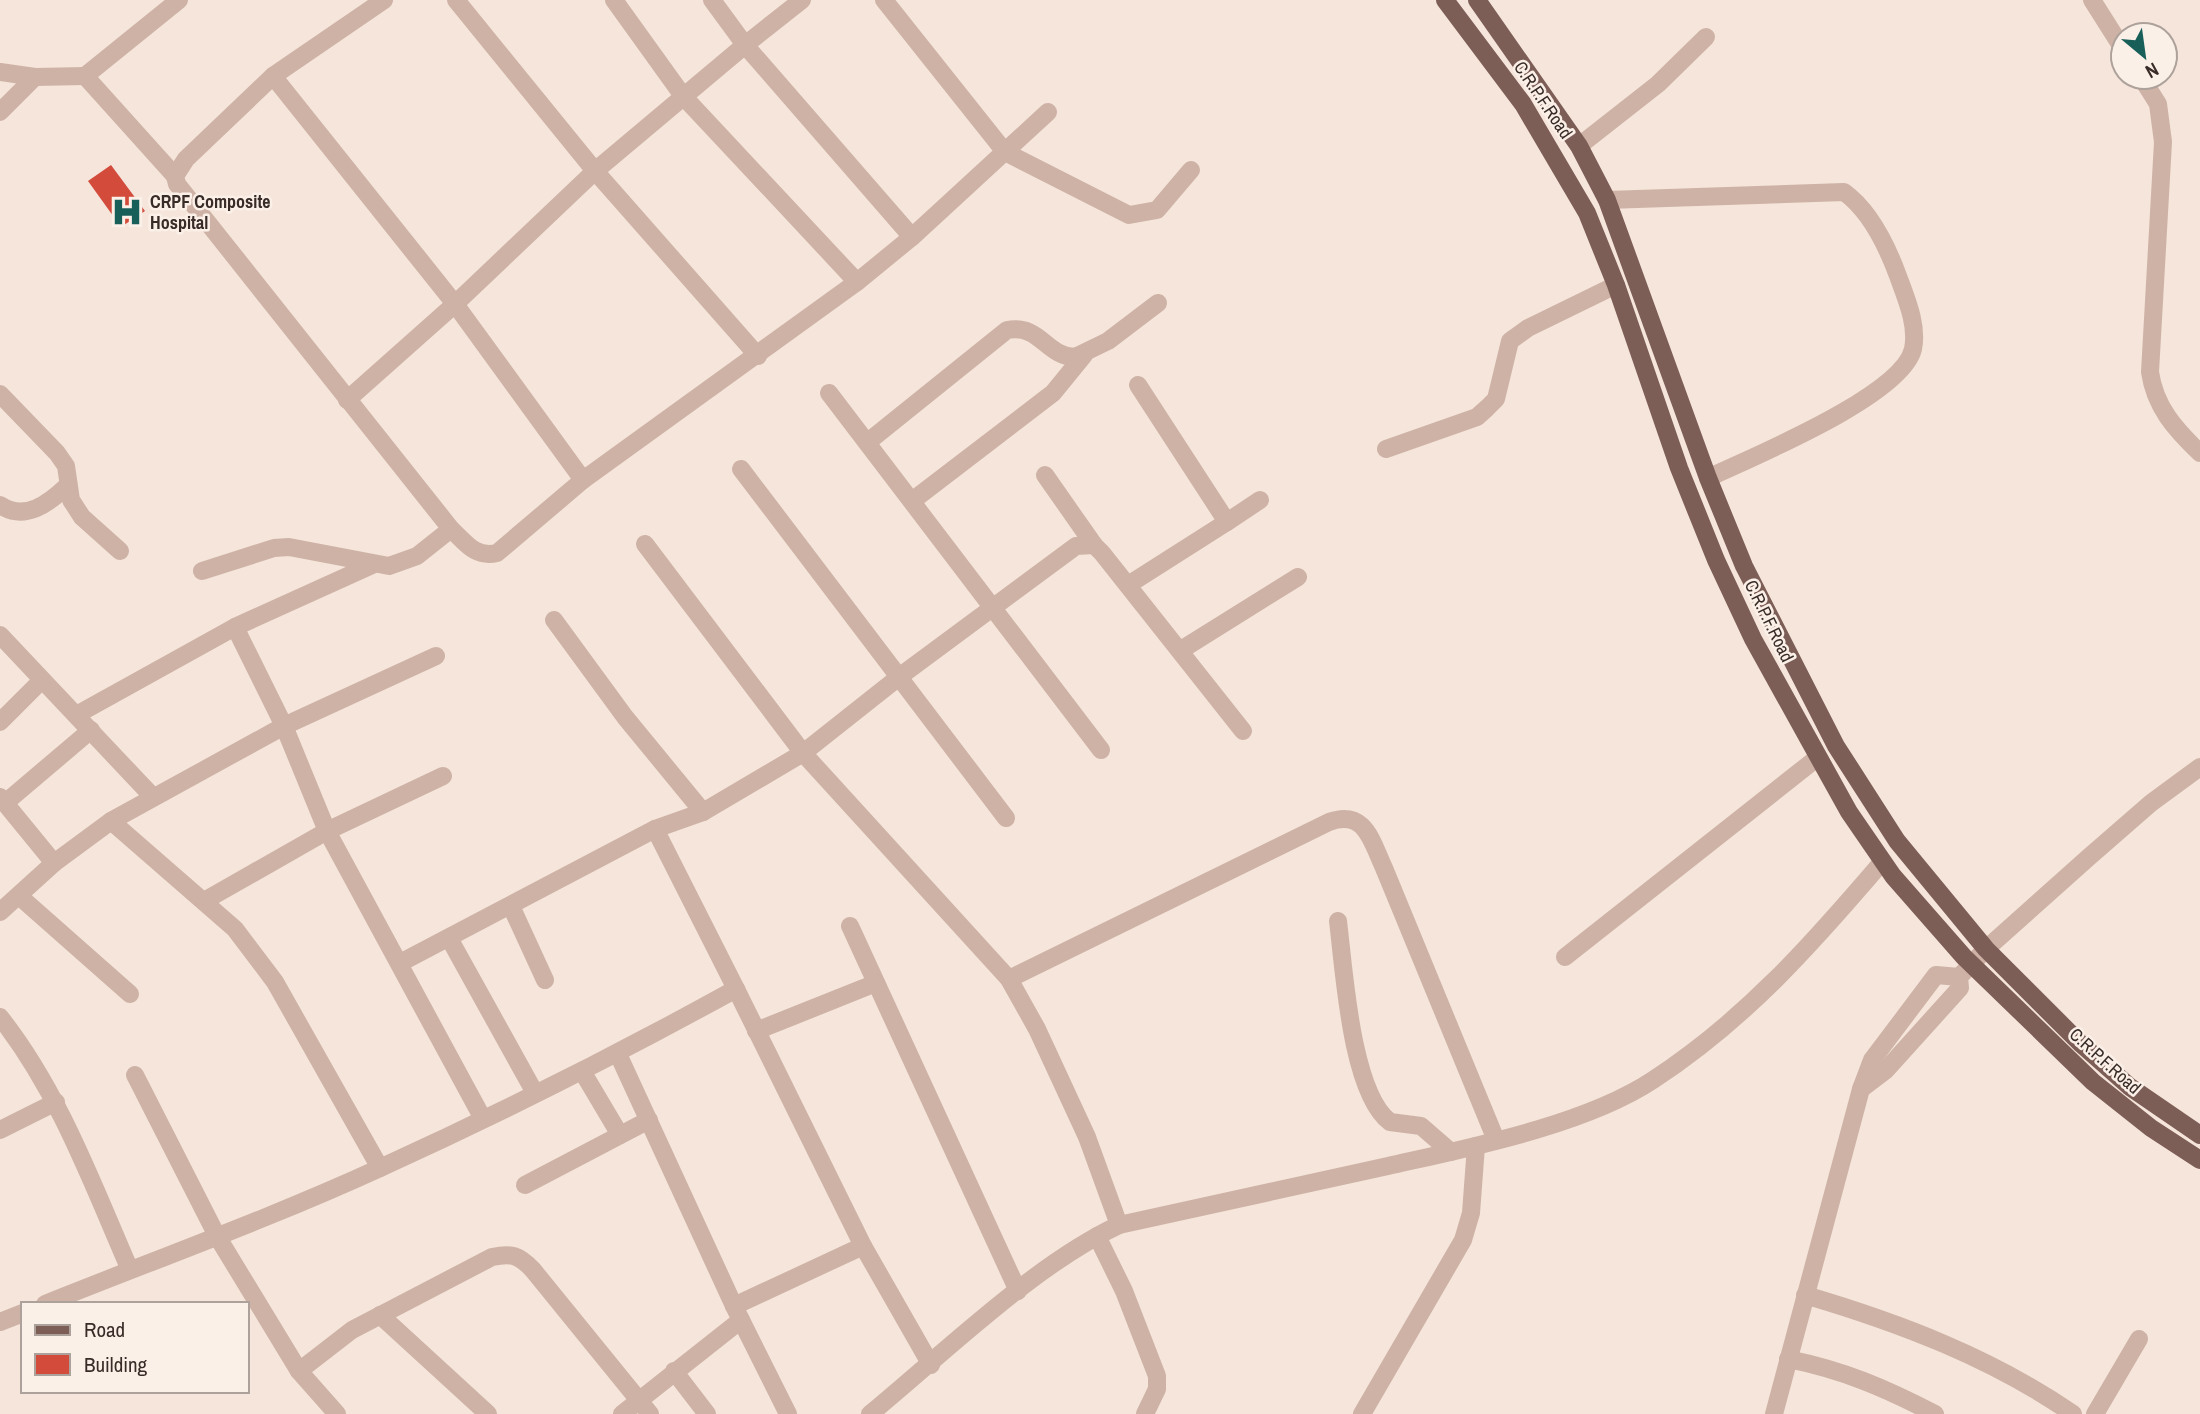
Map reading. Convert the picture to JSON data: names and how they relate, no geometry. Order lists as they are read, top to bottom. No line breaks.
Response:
{"streets":{"main road":["C.R.P.F.Road"]},"places":{"hospital":["CRPF Composite Hospital"]},"legend":["Road","Building"],"north":"bottom right"}
